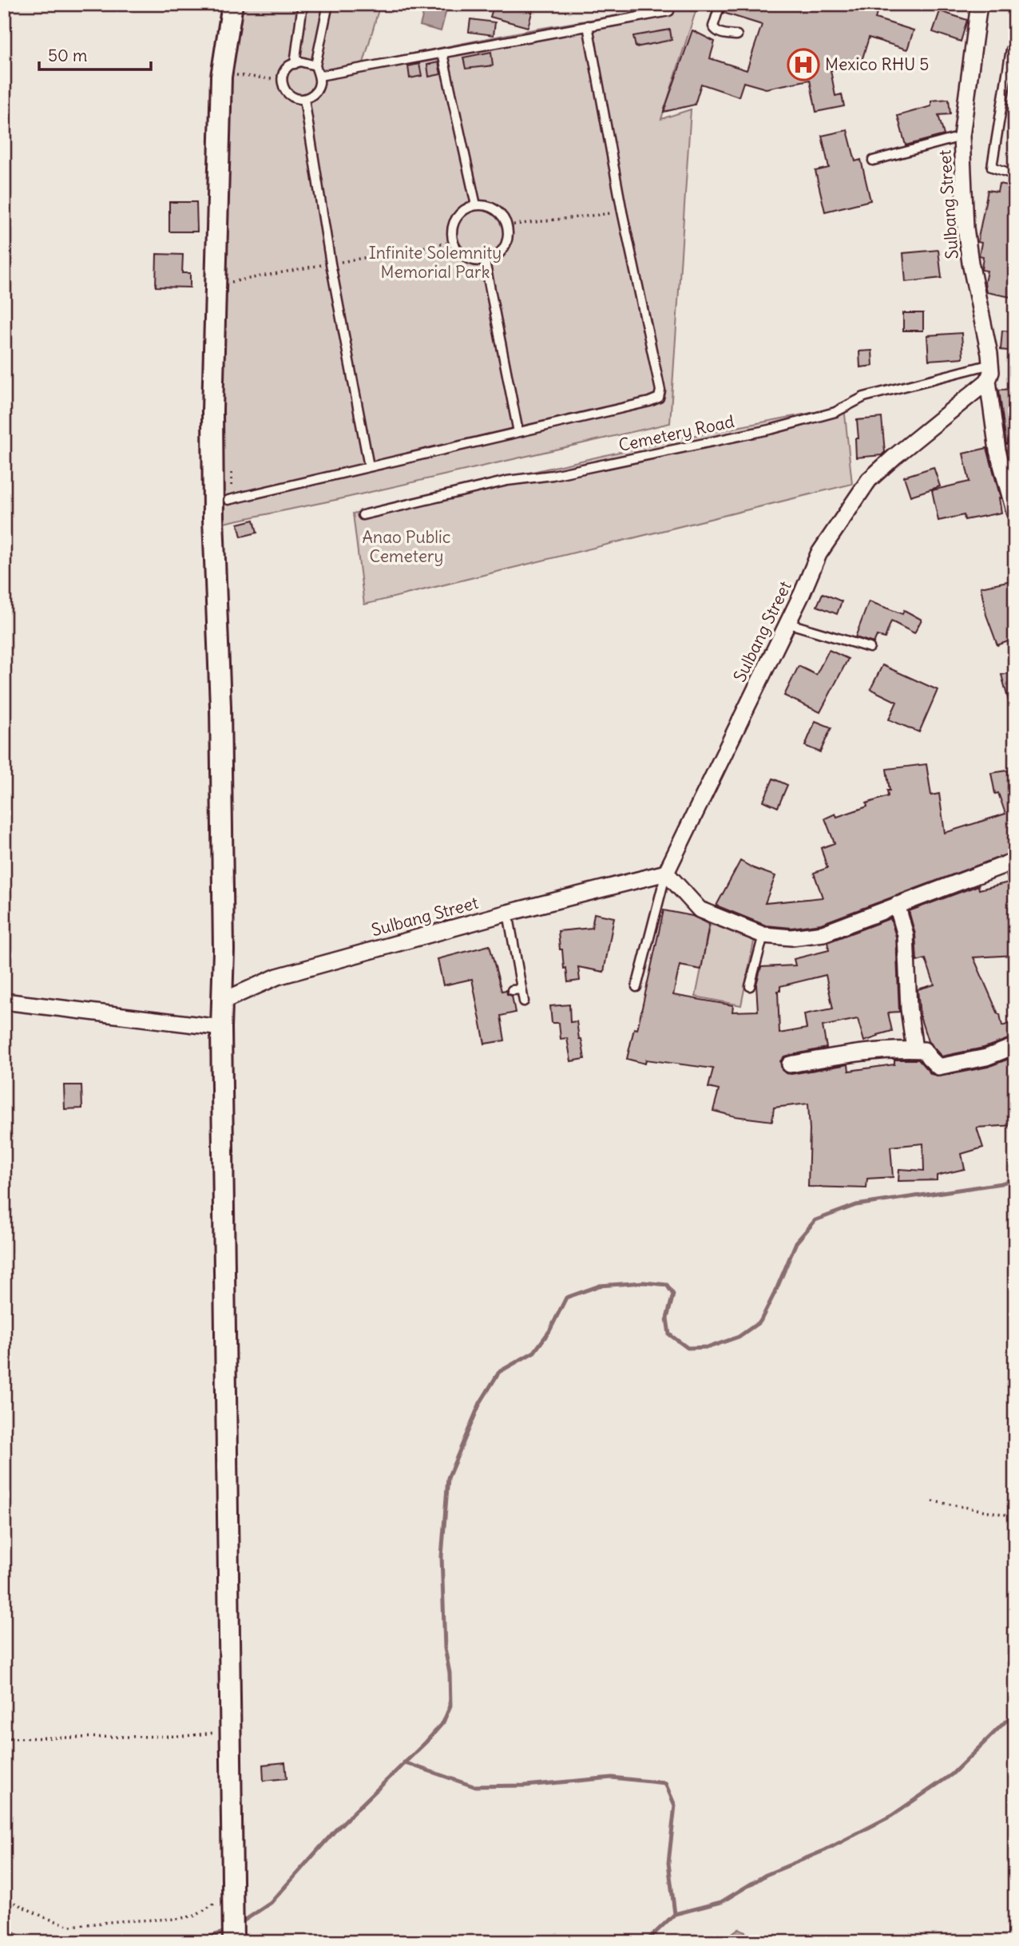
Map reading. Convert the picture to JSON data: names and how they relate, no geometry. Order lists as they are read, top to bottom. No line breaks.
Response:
{"streets":{"street":["Sulbang Street"],"lane":["Cemetery Road"]},"crossings":[["Sulbang Street","Cemetery Road"]],"parks":["Infinite Solemnity Memorial Park","Anao Public Cemetery"],"places":{"hospital":["Mexico RHU 5"]},"scale_bar":"50 m"}
